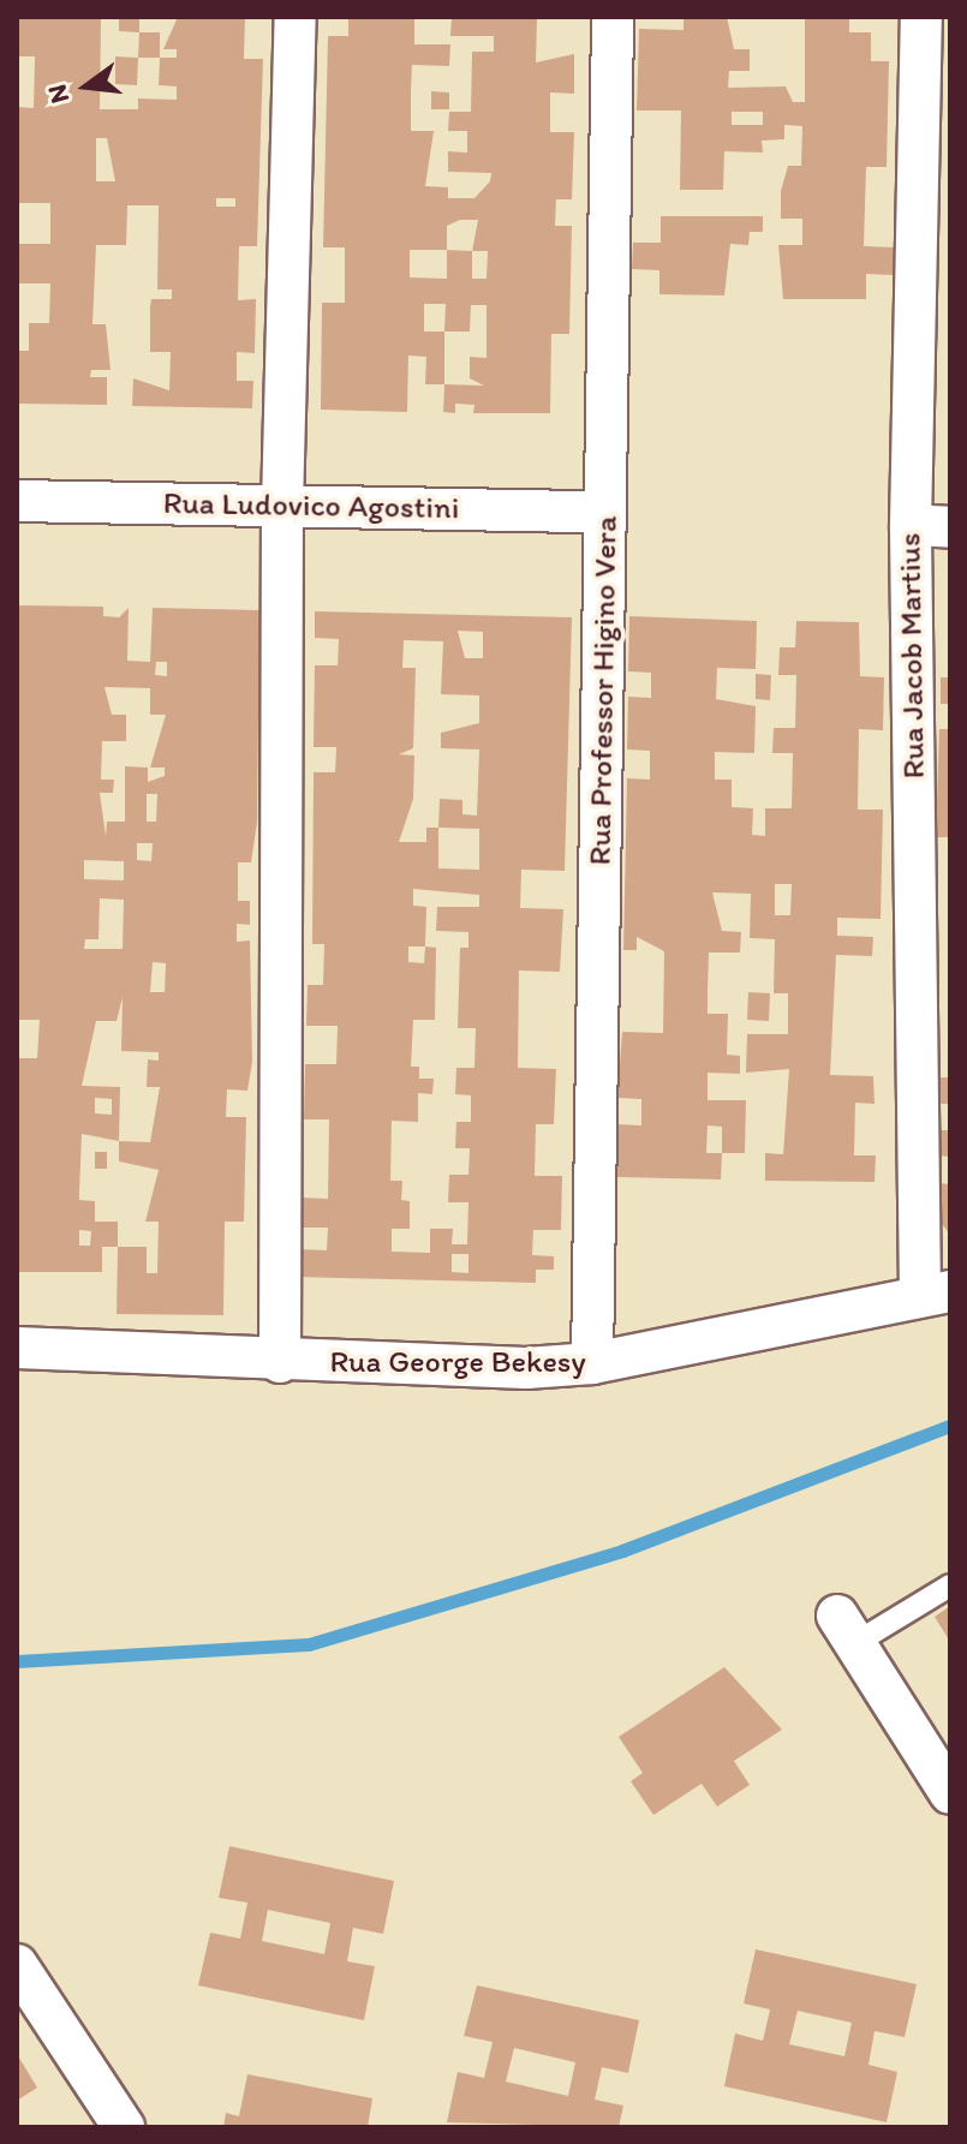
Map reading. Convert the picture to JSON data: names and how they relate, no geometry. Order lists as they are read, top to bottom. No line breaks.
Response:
{"streets":{"street":["Rua Ludovico Agostini","Rua Jacob Martius","Rua Professor Higino Vera","Rua George Bekesy"]},"crossings":[["Rua Ludovico Agostini","Rua Professor Higino Vera"],["Rua Jacob Martius","Rua George Bekesy"],["Rua Professor Higino Vera","Rua George Bekesy"]],"north":"left"}
